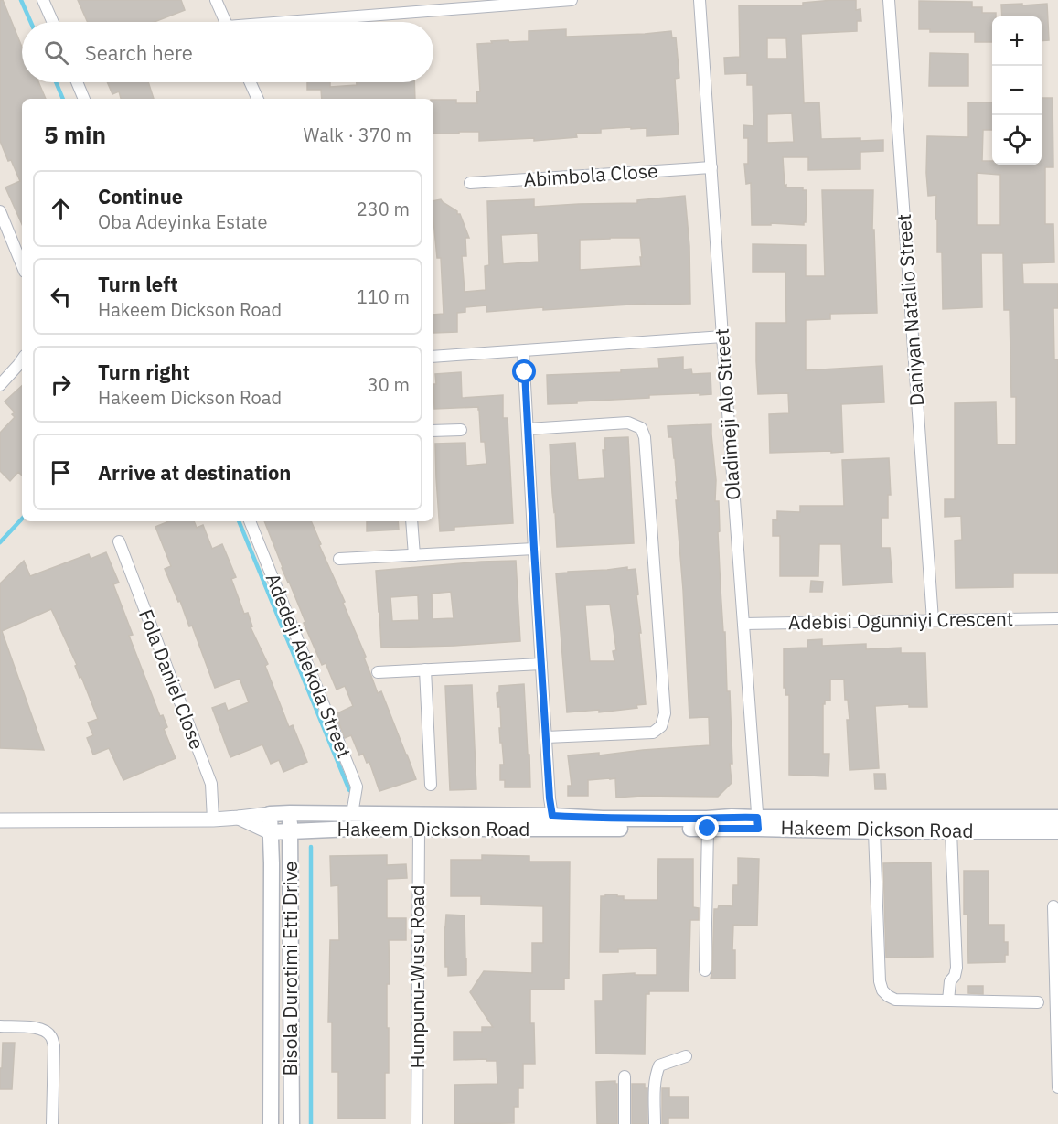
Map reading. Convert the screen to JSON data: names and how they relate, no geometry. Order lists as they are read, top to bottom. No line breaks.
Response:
{"streets":{"main road":["Hakeem Dickson Road","Bisola Durotimi Etti Drive"],"street":["Abimbola Close","Daniyan Natalio Street","Oladimeji Alo Street","Adebisi Ogunniyi Crescent","Adedeji Adekola Street","Fola Daniel Close","Hunpunu-Wusu Road"]},"crossings":[["Abimbola Close","Oladimeji Alo Street"],["Daniyan Natalio Street","Adebisi Ogunniyi Crescent"],["Oladimeji Alo Street","Adebisi Ogunniyi Crescent"],["Oladimeji Alo Street","Hakeem Dickson Road"],["Adedeji Adekola Street","Hakeem Dickson Road"],["Fola Daniel Close","Hakeem Dickson Road"],["Hakeem Dickson Road","Bisola Durotimi Etti Drive"],["Hakeem Dickson Road","Hunpunu-Wusu Road"]],"page":{"map_buttons":["+","−"],"search":"Search here","heading":["5 min","Walk · 370 m"],"list":[["Continue","Oba Adeyinka Estate","230 m"],["Turn left","Hakeem Dickson Road","110 m"],["Turn right","Hakeem Dickson Road","30 m"],"Arrive at destination"]}}
